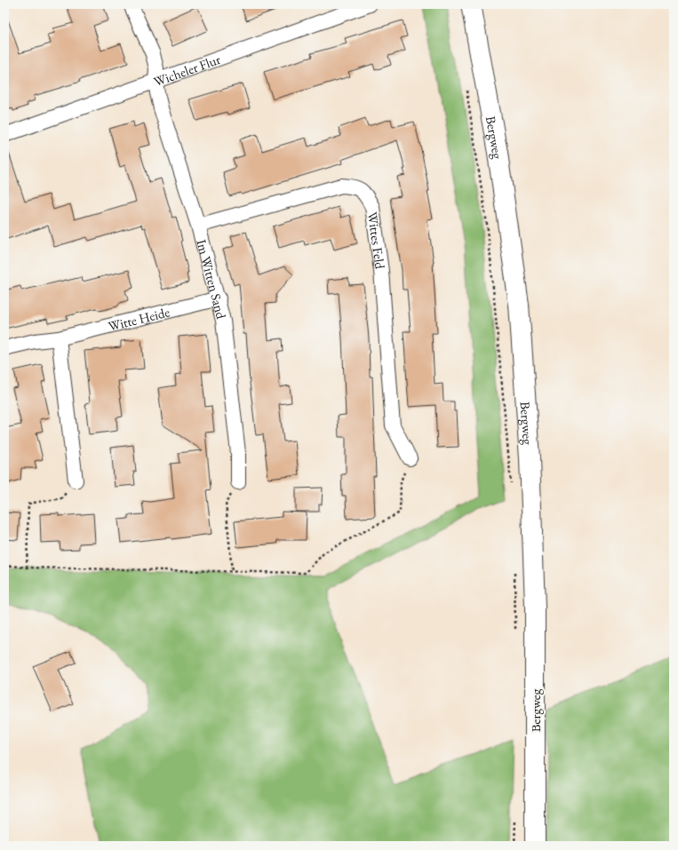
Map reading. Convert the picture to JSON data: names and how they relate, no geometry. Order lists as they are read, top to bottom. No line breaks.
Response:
{"streets":{"main road":["Bergweg"],"street":["Wicheler Flur","Wittes Feld","Im Witten Sand","Witte Heide"]},"crossings":[["Wicheler Flur","Im Witten Sand"],["Wittes Feld","Im Witten Sand"],["Im Witten Sand","Witte Heide"]]}
